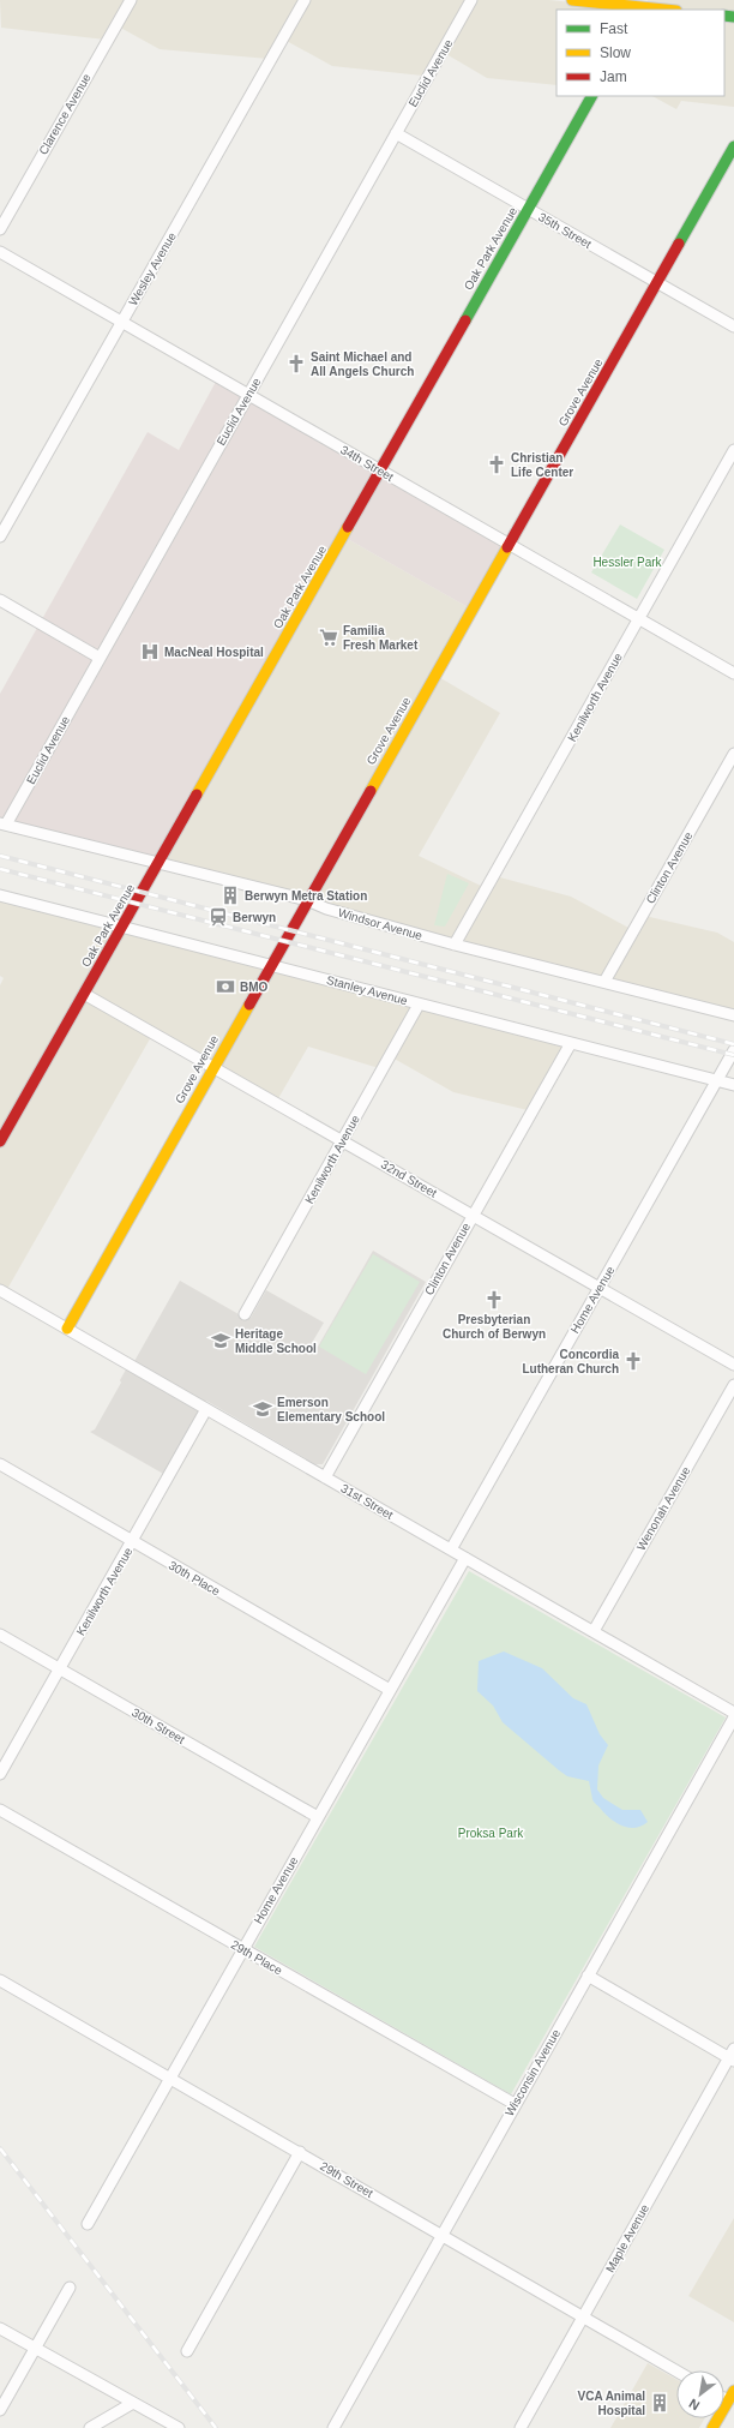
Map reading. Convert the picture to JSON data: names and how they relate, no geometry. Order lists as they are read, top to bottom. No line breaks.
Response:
{"streets":{"street":["Euclid Avenue","Clarence Avenue","35th Street","Oak Park Avenue","Wesley Avenue","Grove Avenue","34th Street","Kenilworth Avenue","Clinton Avenue","Windsor Avenue","Stanley Avenue","32nd Street","Home Avenue","31st Street","Wenonah Avenue","30th Place","30th Street","29th Place","Wisconsin Avenue","29th Street","Maple Avenue"]},"crossings":[["Euclid Avenue","35th Street"],["Euclid Avenue","34th Street"],["Euclid Avenue","Windsor Avenue"],["35th Street","Oak Park Avenue"],["35th Street","Grove Avenue"],["Oak Park Avenue","34th Street"],["Oak Park Avenue","Windsor Avenue"],["Oak Park Avenue","Stanley Avenue"],["Oak Park Avenue","32nd Street"],["Wesley Avenue","34th Street"],["Grove Avenue","34th Street"],["Grove Avenue","Windsor Avenue"],["Grove Avenue","Stanley Avenue"],["Grove Avenue","32nd Street"],["Grove Avenue","31st Street"],["34th Street","Kenilworth Avenue"],["Kenilworth Avenue","Windsor Avenue"],["Kenilworth Avenue","Stanley Avenue"],["Kenilworth Avenue","32nd Street"],["Kenilworth Avenue","31st Street"],["Kenilworth Avenue","30th Place"],["Kenilworth Avenue","30th Street"],["Clinton Avenue","Windsor Avenue"],["Clinton Avenue","Stanley Avenue"],["Clinton Avenue","32nd Street"],["Clinton Avenue","31st Street"],["Stanley Avenue","Home Avenue"],["32nd Street","Home Avenue"],["Home Avenue","31st Street"],["Home Avenue","30th Place"],["Home Avenue","30th Street"],["Home Avenue","29th Place"],["Home Avenue","29th Street"],["31st Street","Wenonah Avenue"],["29th Place","Wisconsin Avenue"],["Wisconsin Avenue","29th Street"],["29th Street","Maple Avenue"]],"parks":["Hessler Park","Proksa Park"],"places":{"church":["Saint Michael and All Angels Church","Christian Life Center","Presbyterian Church of Berwyn","Concordia Lutheran Church"],"supermarket":["Familia Fresh Market"],"hospital":["MacNeal Hospital"],"building":["Berwyn Metra Station","VCA Animal Hospital"],"station":["Berwyn"],"bank":["BMO"],"school or university":["Heritage Middle School","Emerson Elementary School"]},"legend":["Fast","Slow","Jam"],"north":"bottom left"}
